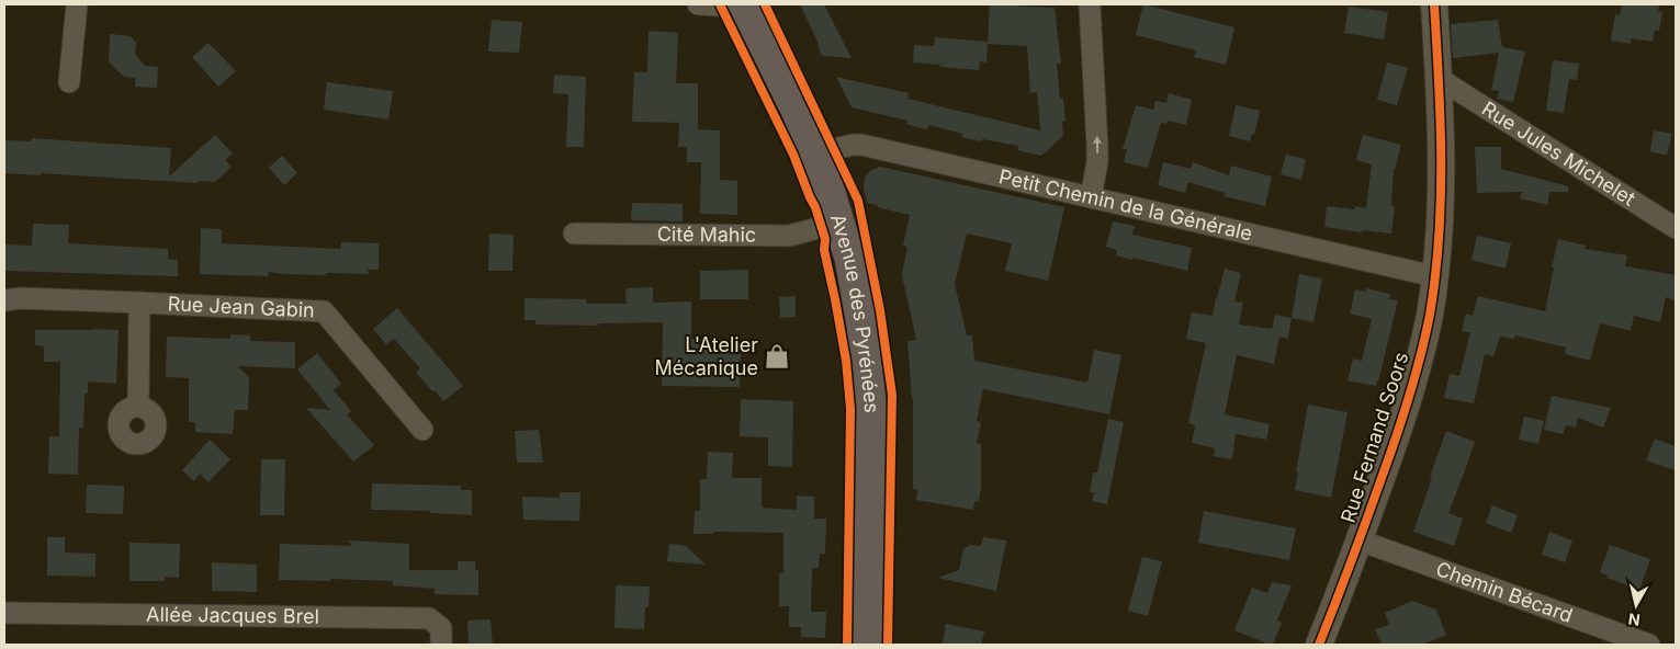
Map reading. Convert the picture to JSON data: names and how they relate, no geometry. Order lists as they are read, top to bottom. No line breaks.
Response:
{"streets":{"main road":["Avenue des Pyrénées"],"street":["Rue Jules Michelet","Petit Chemin de la Générale","Cité Mahic","Rue Jean Gabin","Rue Fernand Soors","Chemin Bécard","Allée Jacques Brel"]},"crossings":[["Rue Jules Michelet","Rue Fernand Soors"],["Petit Chemin de la Générale","Avenue des Pyrénées"],["Petit Chemin de la Générale","Rue Fernand Soors"],["Cité Mahic","Avenue des Pyrénées"],["Rue Fernand Soors","Chemin Bécard"]],"places":{"shop":["L'Atelier Mécanique"]},"north":"bottom"}
